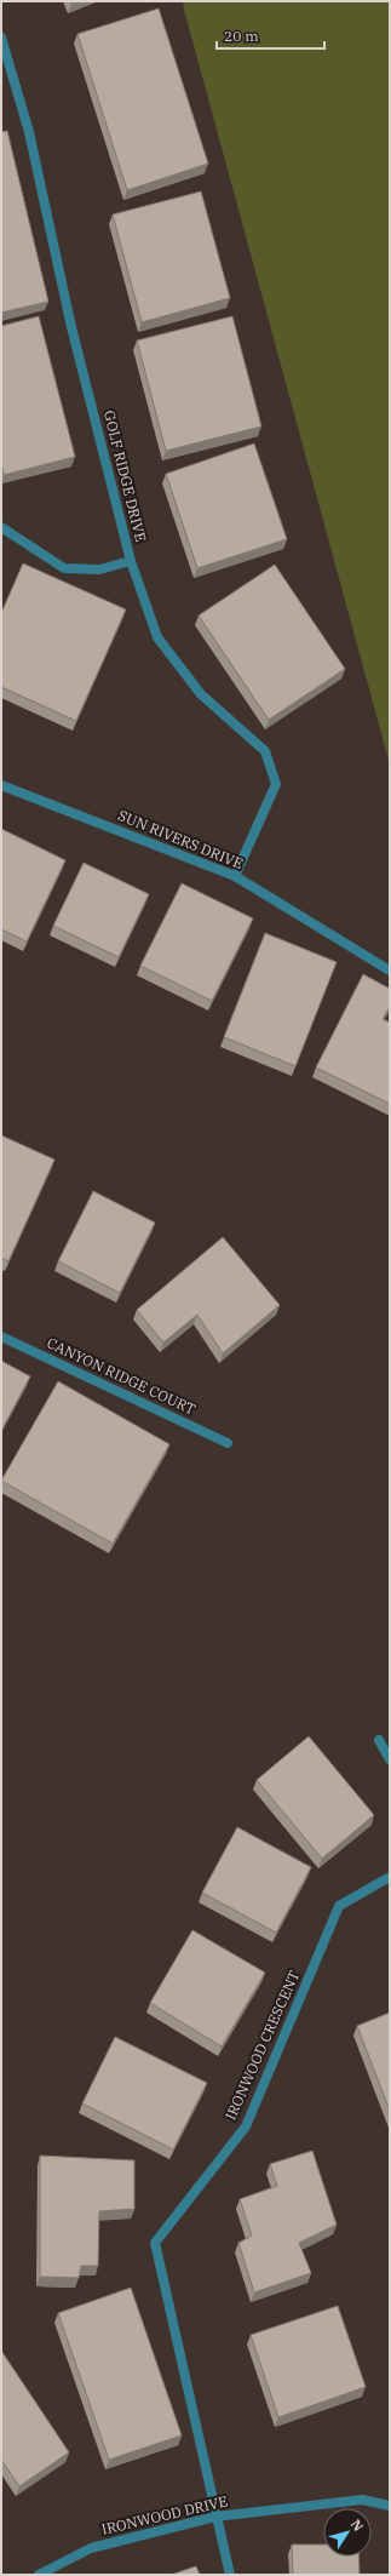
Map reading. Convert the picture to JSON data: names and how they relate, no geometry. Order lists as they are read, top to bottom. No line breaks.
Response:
{"streets":{"street":["GOLF RIDGE DRIVE","SUN RIVERS DRIVE","CANYON RIDGE COURT","IRONWOOD CRESCENT","IRONWOOD DRIVE"]},"crossings":[["GOLF RIDGE DRIVE","SUN RIVERS DRIVE"],["IRONWOOD CRESCENT","IRONWOOD DRIVE"]],"scale_bar":"20 m","north":"top right"}
